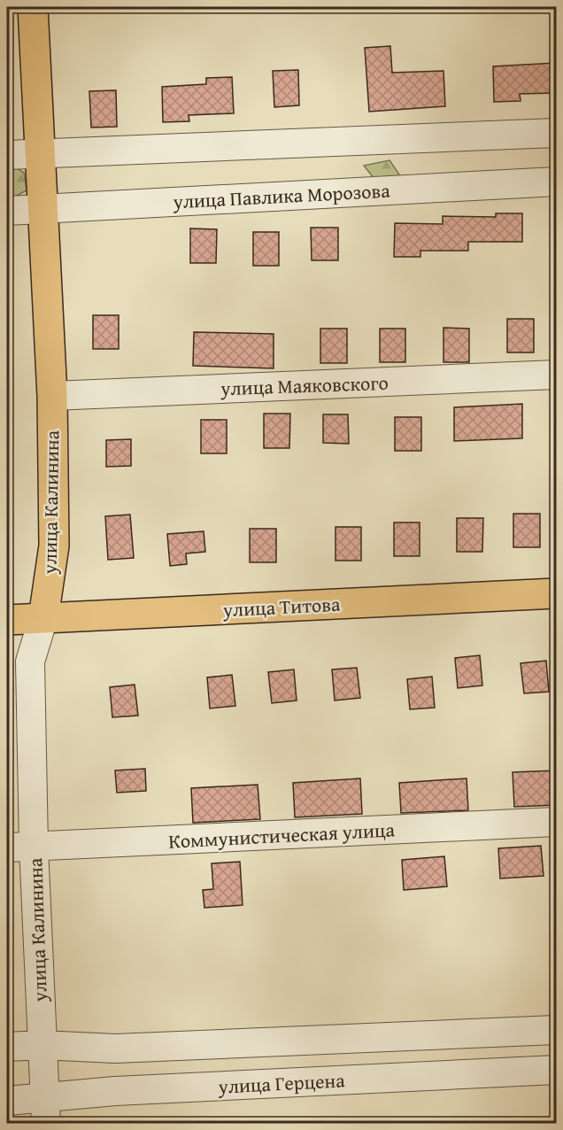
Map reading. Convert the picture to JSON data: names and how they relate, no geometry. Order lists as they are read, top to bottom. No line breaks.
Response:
{"streets":{"main road":["улица Калинина","улица Титова"],"street":["улица Павлика Морозова","улица Маяковского","Коммунистическая улица","улица Герцена"]},"crossings":[["улица Павлика Морозова","улица Калинина"],["улица Маяковского","улица Калинина"],["улица Калинина","улица Титова"],["улица Калинина","Коммунистическая улица"],["улица Калинина","улица Герцена"]]}
